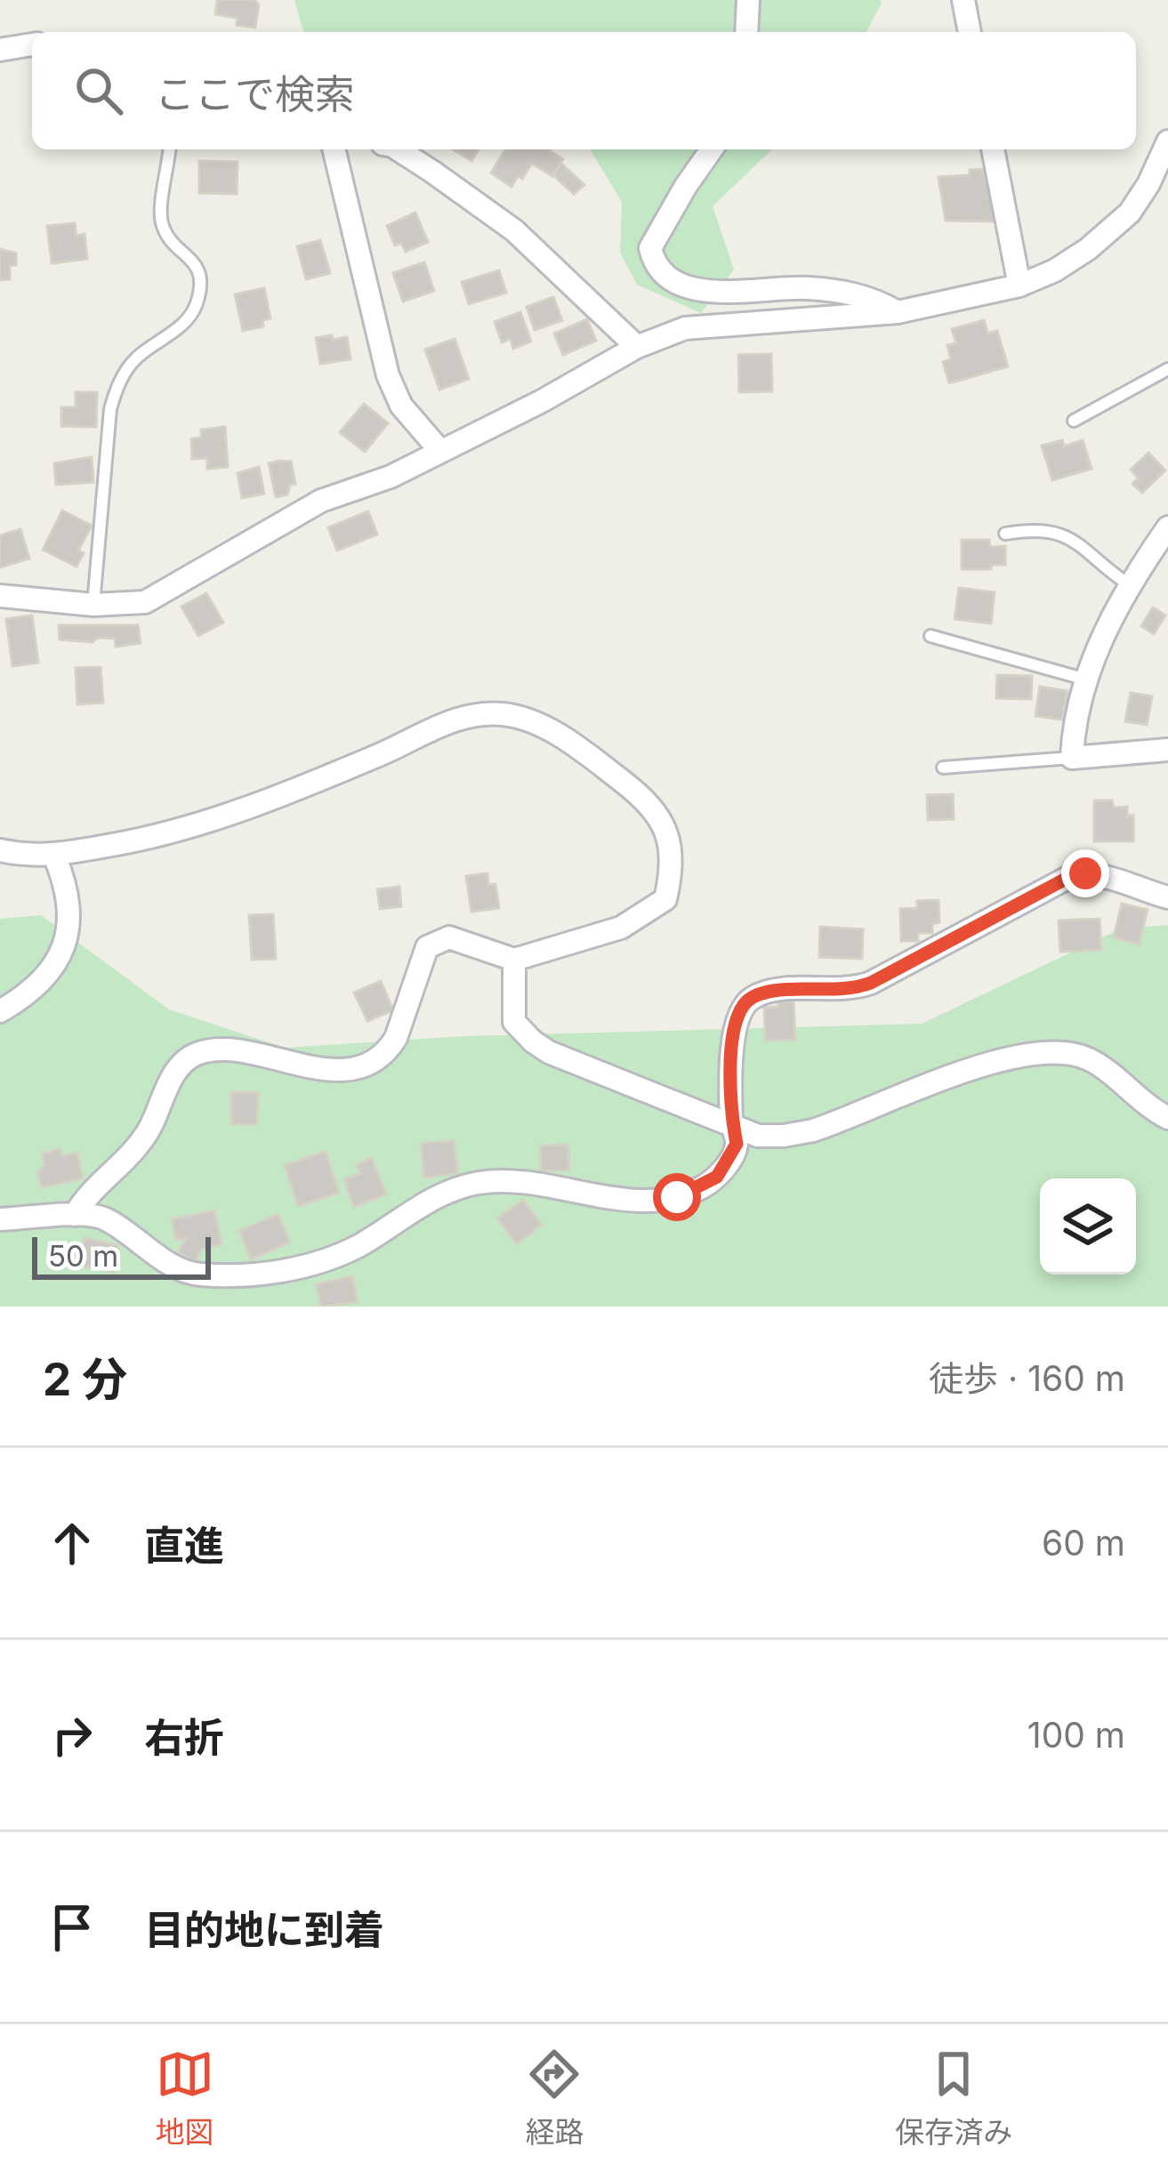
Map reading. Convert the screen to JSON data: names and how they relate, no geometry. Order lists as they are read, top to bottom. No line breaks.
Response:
{"scale_bar":"50 m","page":{"search":"ここで検索","scale":"50 m","heading":["2 分","徒歩 · 160 m"],"list":[["直進","60 m"],["右折","100 m"],"目的地に到着"],"nav":["地図","経路","保存済み"]}}
